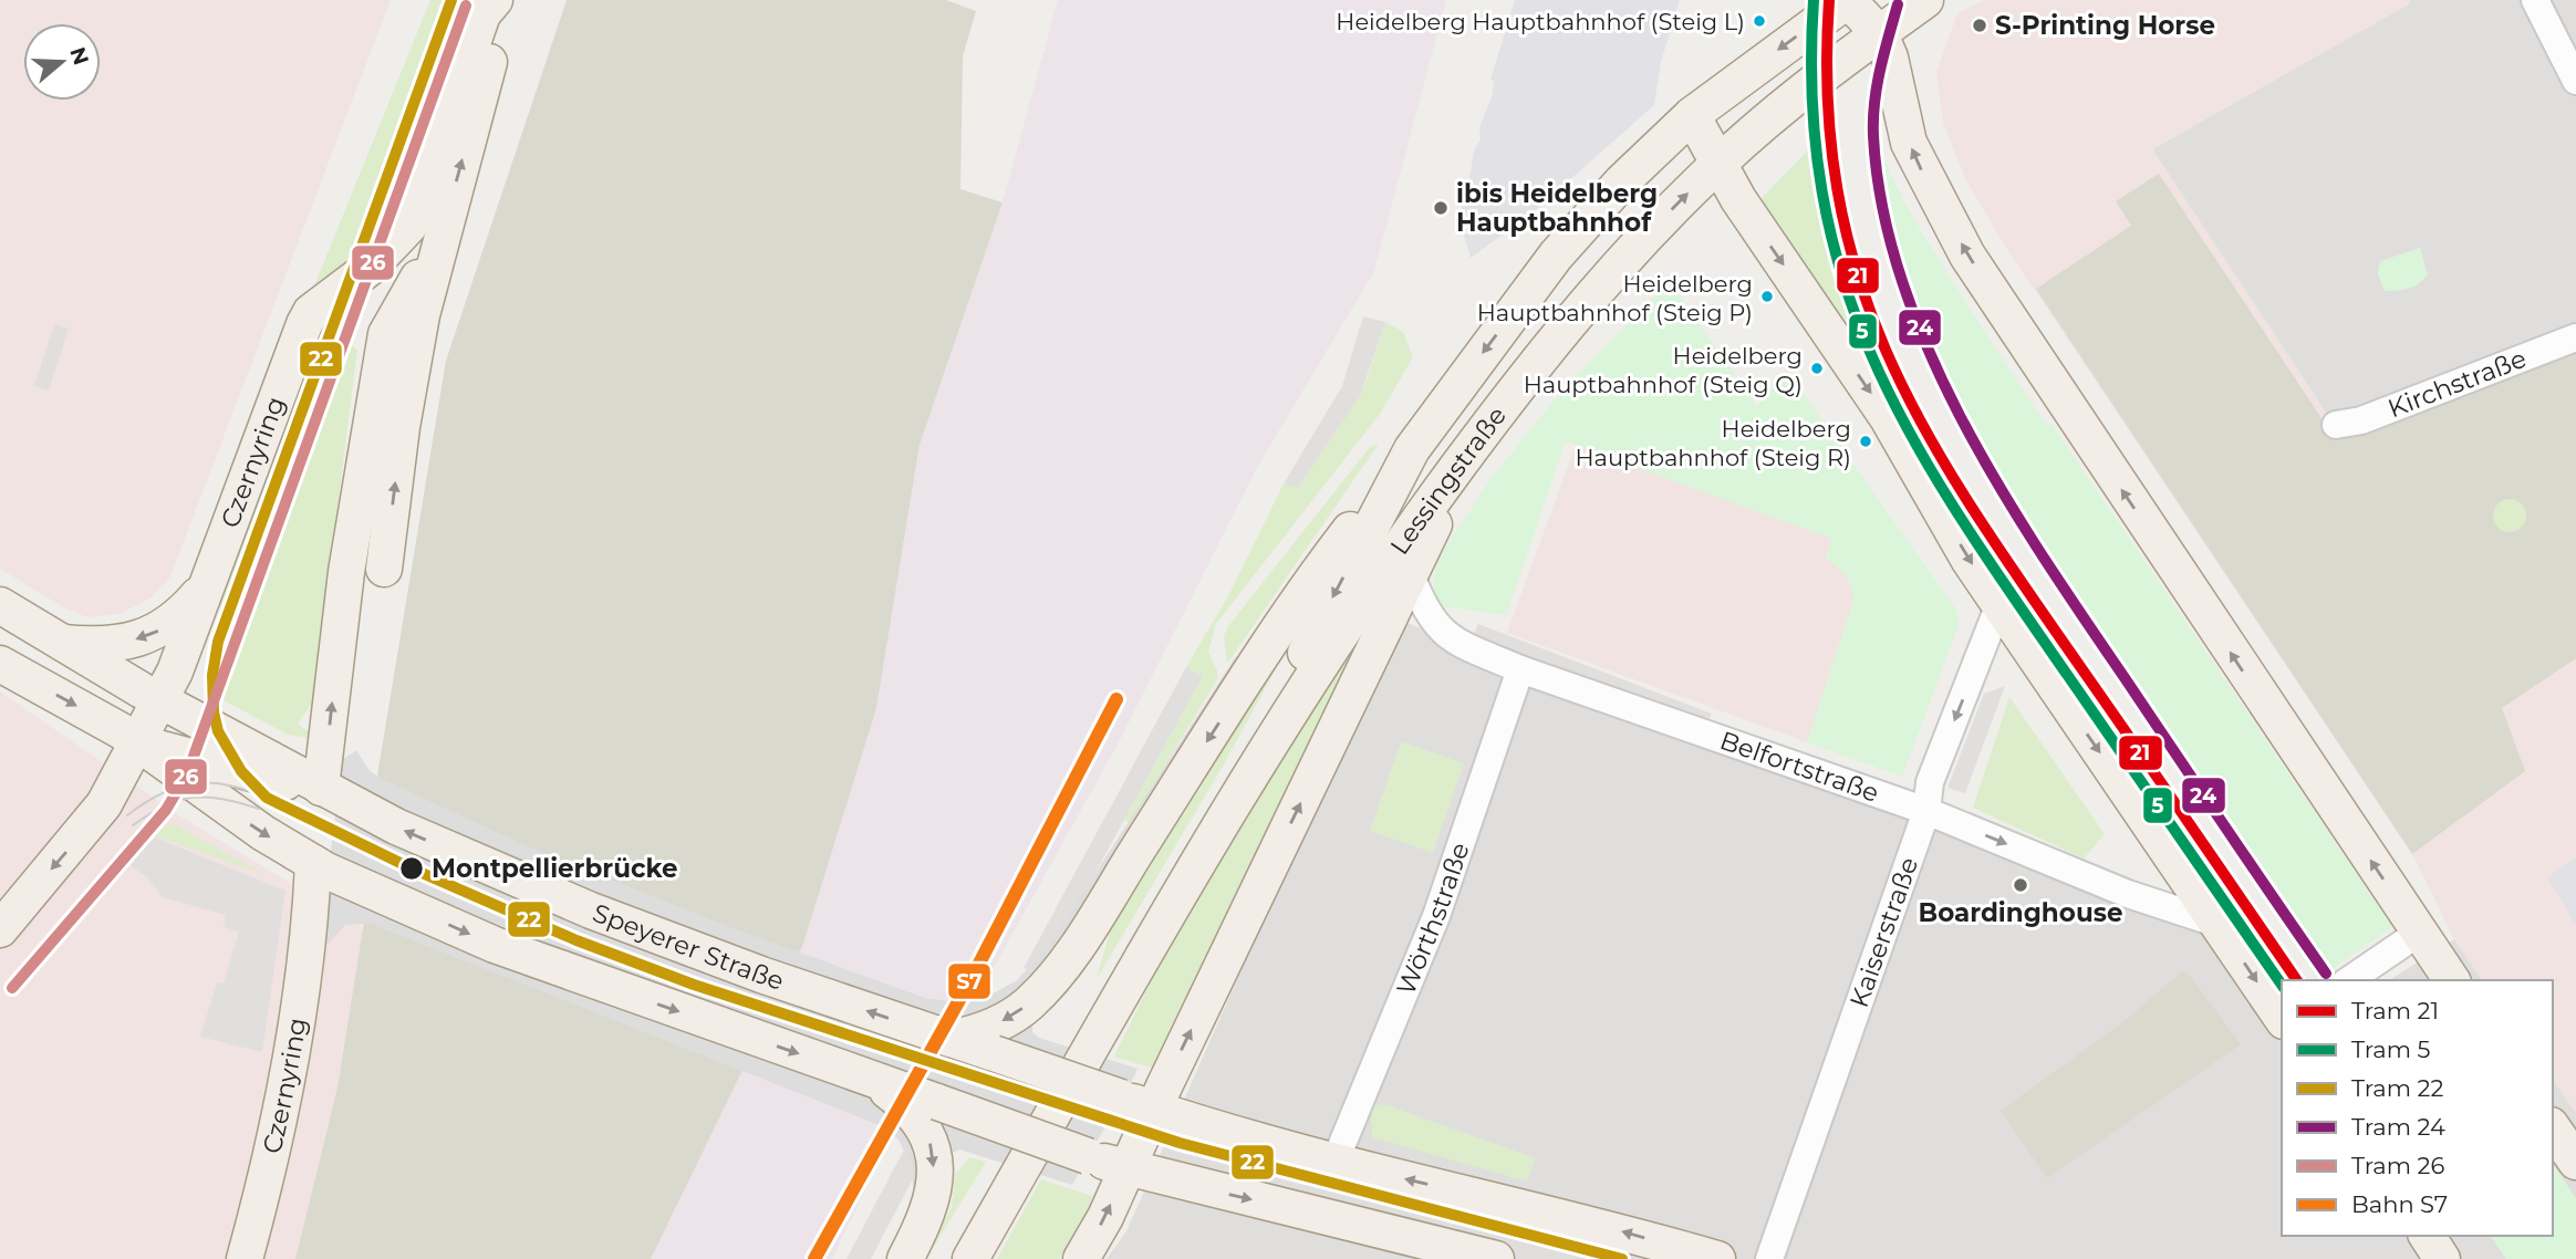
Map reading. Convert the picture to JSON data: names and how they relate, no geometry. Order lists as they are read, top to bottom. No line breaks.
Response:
{"streets":{"main road":["Czernyring","Lessingstraße","Speyerer Straße"],"street":["Kirchstraße","Belfortstraße","Wörthstraße","Kaiserstraße"]},"crossings":[["Czernyring","Speyerer Straße"],["Belfortstraße","Wörthstraße"],["Belfortstraße","Kaiserstraße"],["Wörthstraße","Speyerer Straße"]],"places":["Heidelberg Hauptbahnhof (Steig L)","S-Printing Horse","ibis Heidelberg Hauptbahnhof","Heidelberg Hauptbahnhof (Steig P)","Heidelberg Hauptbahnhof (Steig Q)","Heidelberg Hauptbahnhof (Steig R)","Montpellierbrücke","Boardinghouse"],"lines":["tram line 21","tram line 5","tram line 22","tram line 24","tram line 26","rail line S7"],"legend":["Tram 21","Tram 5","Tram 22","Tram 24","Tram 26","Bahn S7"],"north":"right"}
